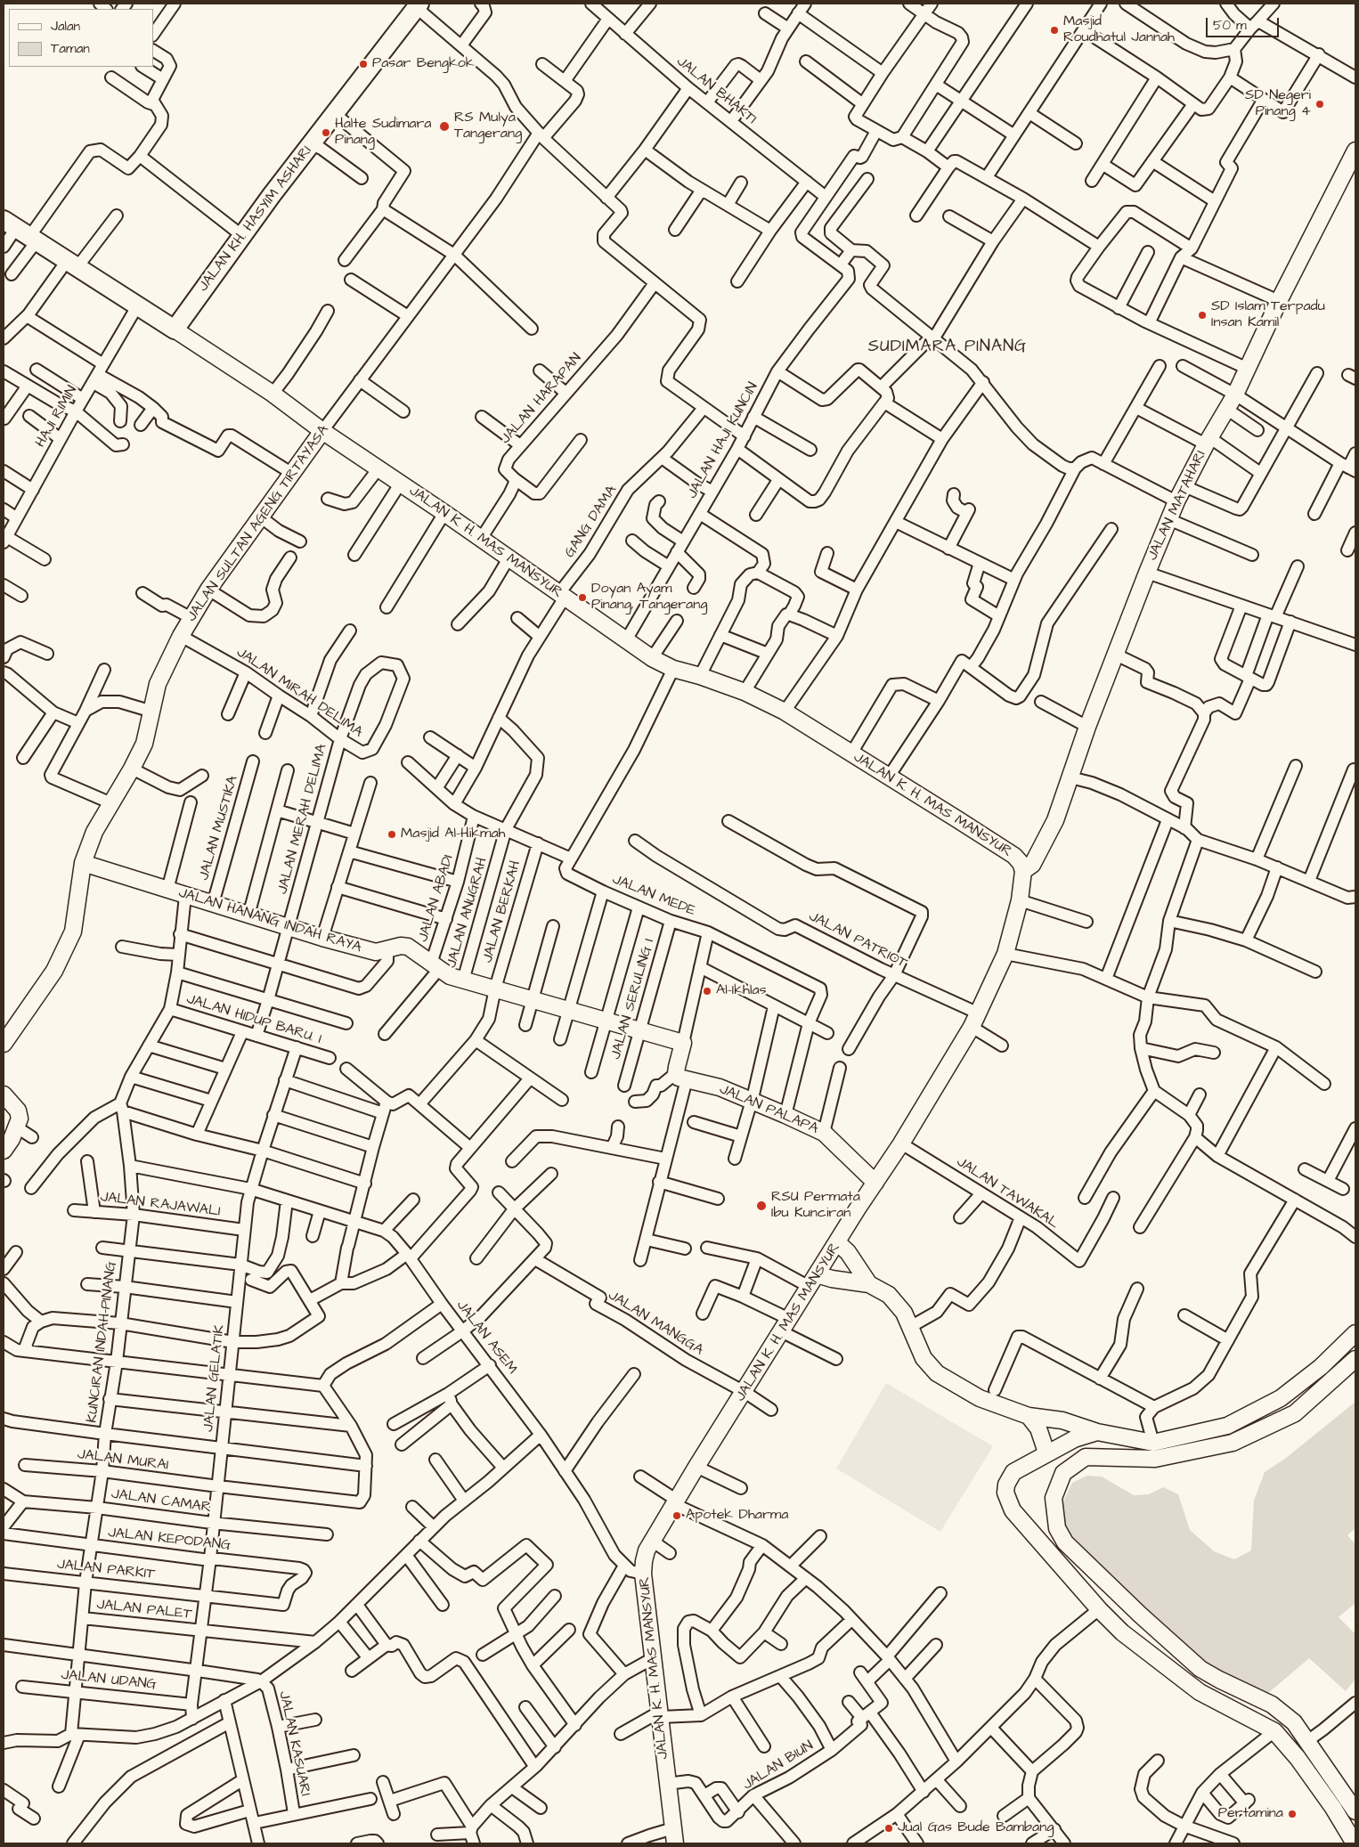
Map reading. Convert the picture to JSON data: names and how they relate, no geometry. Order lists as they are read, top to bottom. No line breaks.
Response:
{"streets":{"main road":["JALAN KH. HASYIM ASHARI","JALAN MATAHARI","JALAN SULTAN AGENG TIRTAYASA","JALAN K. H. MAS MANSYUR","JALAN HANANG INDAH RAYA","JALAN PALAPA"],"street":["JALAN BHAKTI","JALAN HARAPAN","HAJI RIMIN","JALAN HAJI KUNCIN","GANG DAMA","JALAN MIRAH DELIMA","JALAN MERAH DELIMA","JALAN MUSTIKA","JALAN MEDE","JALAN ABADI","JALAN BERKAH","JALAN ANUGRAH","JALAN PATRIOT","JALAN SERULING I","JALAN HIDUP BARU. I","JALAN TAWAKAL","JALAN RAJAWALI","JALAN MANGGA","JALAN ASEM","KUNCIRAN INDAH-PINANG","JALAN GELATIK","JALAN MURAI","JALAN CAMAR","JALAN KEPODANG","JALAN PARKIT","JALAN PALET","JALAN UDANG","JALAN KASUARI","JALAN BIUN"]},"crossings":[["JALAN KH. HASYIM ASHARI","JALAN K. H. MAS MANSYUR"],["JALAN HAJI KUNCIN","JALAN K. H. MAS MANSYUR"],["JALAN MATAHARI","JALAN K. H. MAS MANSYUR"],["GANG DAMA","JALAN K. H. MAS MANSYUR"],["GANG DAMA","JALAN ANUGRAH"],["JALAN SULTAN AGENG TIRTAYASA","JALAN K. H. MAS MANSYUR"],["JALAN SULTAN AGENG TIRTAYASA","JALAN MIRAH DELIMA"],["JALAN SULTAN AGENG TIRTAYASA","JALAN HANANG INDAH RAYA"],["JALAN K. H. MAS MANSYUR","JALAN PATRIOT"],["JALAN K. H. MAS MANSYUR","JALAN PALAPA"],["JALAN K. H. MAS MANSYUR","JALAN TAWAKAL"],["JALAN K. H. MAS MANSYUR","JALAN MANGGA"],["JALAN K. H. MAS MANSYUR","JALAN ASEM"],["JALAN K. H. MAS MANSYUR","JALAN BIUN"],["JALAN MIRAH DELIMA","JALAN MERAH DELIMA"],["JALAN MERAH DELIMA","JALAN HANANG INDAH RAYA"],["JALAN MERAH DELIMA","JALAN HIDUP BARU. I"],["JALAN MUSTIKA","JALAN HANANG INDAH RAYA"],["JALAN MEDE","JALAN SERULING I"],["JALAN MEDE","JALAN PALAPA"],["JALAN ABADI","JALAN HANANG INDAH RAYA"],["JALAN BERKAH","JALAN HANANG INDAH RAYA"],["JALAN ANUGRAH","JALAN HANANG INDAH RAYA"],["JALAN HANANG INDAH RAYA","JALAN SERULING I"],["JALAN HANANG INDAH RAYA","KUNCIRAN INDAH-PINANG"],["JALAN HIDUP BARU. I","KUNCIRAN INDAH-PINANG"],["JALAN HIDUP BARU. I","JALAN GELATIK"],["JALAN RAJAWALI","KUNCIRAN INDAH-PINANG"],["JALAN RAJAWALI","JALAN GELATIK"],["JALAN ASEM","KUNCIRAN INDAH-PINANG"],["JALAN ASEM","JALAN GELATIK"],["KUNCIRAN INDAH-PINANG","JALAN MURAI"],["KUNCIRAN INDAH-PINANG","JALAN CAMAR"],["KUNCIRAN INDAH-PINANG","JALAN KEPODANG"],["KUNCIRAN INDAH-PINANG","JALAN PARKIT"],["KUNCIRAN INDAH-PINANG","JALAN PALET"],["KUNCIRAN INDAH-PINANG","JALAN UDANG"],["JALAN GELATIK","JALAN MURAI"],["JALAN GELATIK","JALAN CAMAR"],["JALAN GELATIK","JALAN KEPODANG"],["JALAN GELATIK","JALAN PARKIT"],["JALAN GELATIK","JALAN PALET"],["JALAN GELATIK","JALAN UDANG"],["JALAN KEPODANG","JALAN PARKIT"]],"districts":["SUDIMARA PINANG"],"places":["Masjid Roudhatul Jannah","Pasar Bengkok","SD Negeri Pinang 4","RS Mulya Tangerang","Halte Sudimara Pinang","SD Islam Terpadu Insan Kamil","Doyan Ayam Pinang, Tangerang","Masjid Al-Hikmah","Al-Ikhlas","RSU Permata Ibu Kunciran","Apotek Dharma","Pertamina","Jual Gas Bude Bambang"],"legend":["Jalan","Taman"],"scale_bar":"50 m"}
